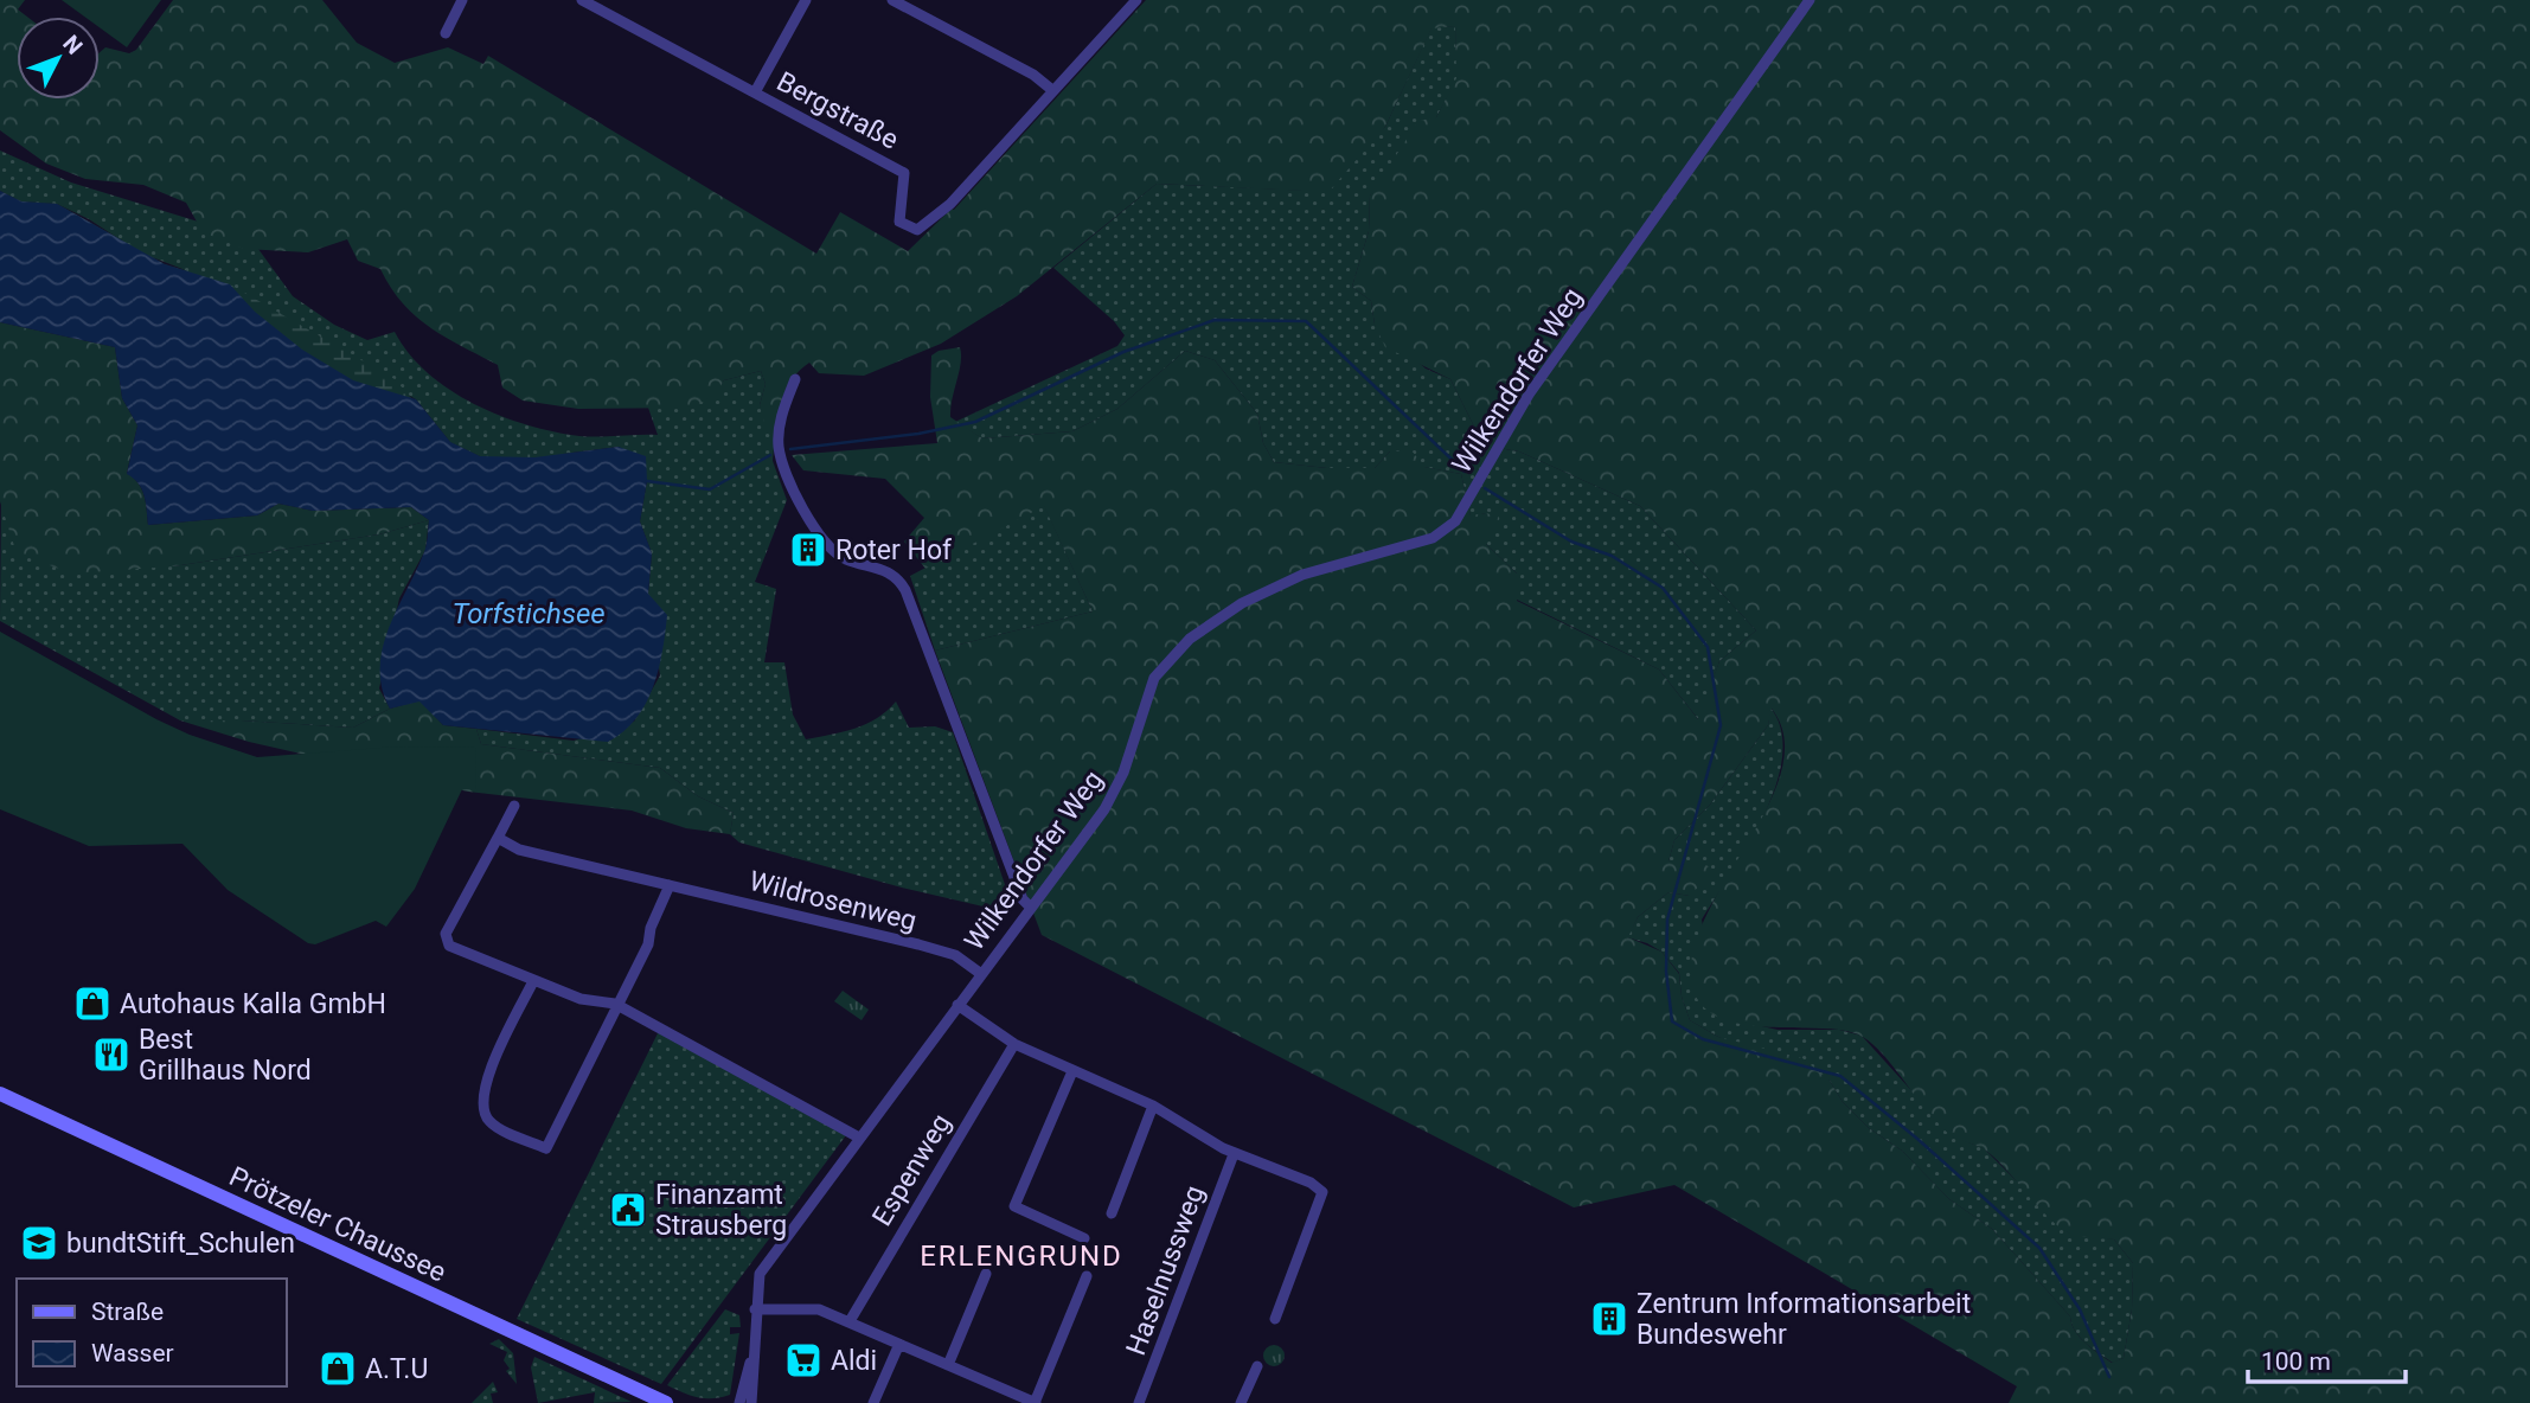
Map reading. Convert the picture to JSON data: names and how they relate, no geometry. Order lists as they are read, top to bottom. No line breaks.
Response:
{"streets":{"main road":["Prötzeler Chaussee"],"street":["Bergstraße","Wilkendorfer Weg","Wildrosenweg","Espenweg","Haselnussweg"]},"crossings":[["Wilkendorfer Weg","Wildrosenweg"]],"districts":["ERLENGRUND"],"water":["Torfstichsee"],"places":{"building":["Roter Hof","Zentrum Informationsarbeit Bundeswehr"],"shop":["Autohaus Kalla GmbH","A.T.U"],"restaurant":["Best Grillhaus Nord"],"public building":["Finanzamt Strausberg"],"school or university":["bundtStift_Schulen"],"supermarket":["Aldi"]},"legend":["Straße","Wasser"],"scale_bar":"100 m","north":"top right"}
